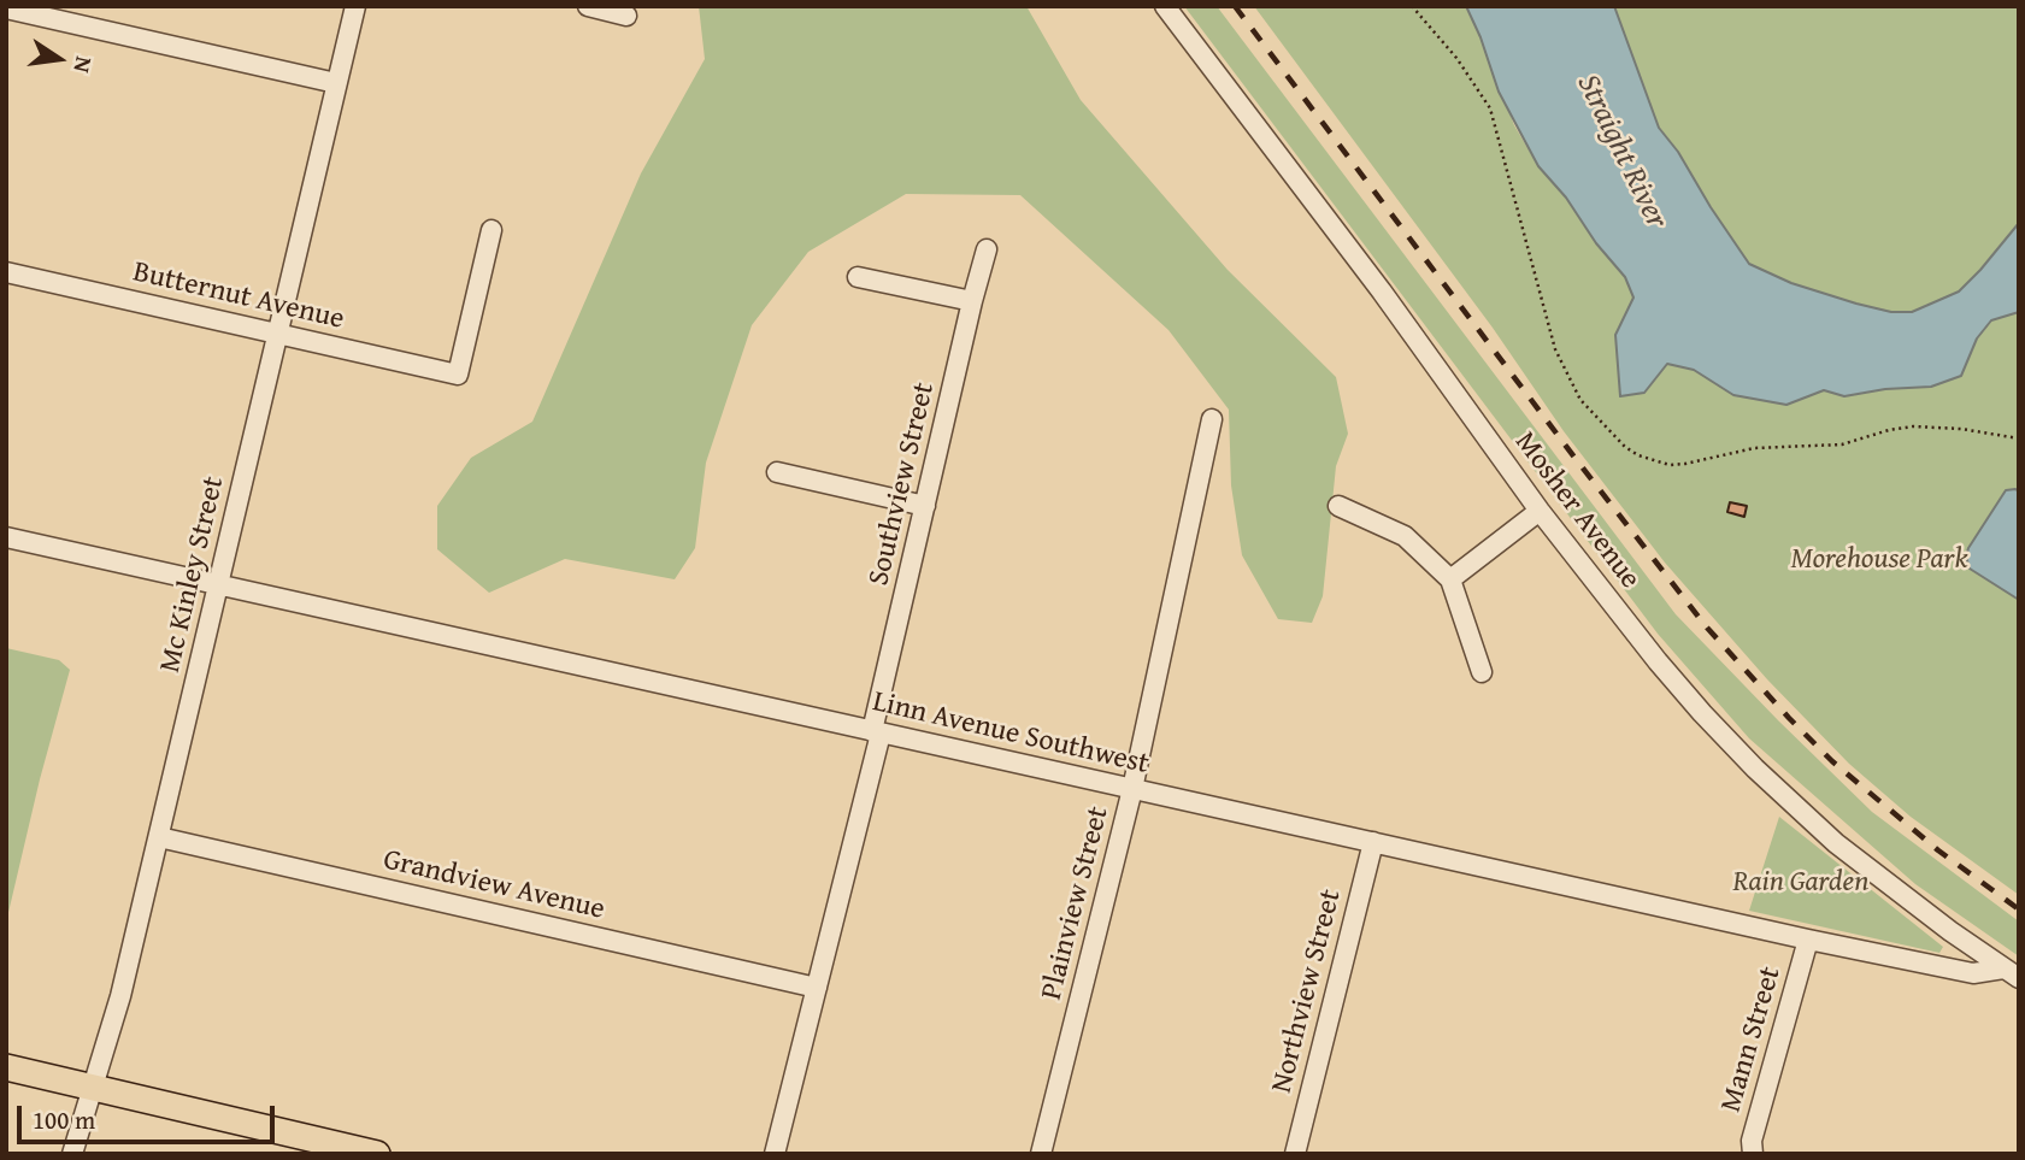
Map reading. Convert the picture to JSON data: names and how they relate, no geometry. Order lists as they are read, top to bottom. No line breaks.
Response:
{"streets":{"street":["Butternut Avenue","Southview Street","Mosher Avenue","Mc Kinley Street","Linn Avenue Southwest","Grandview Avenue","Plainview Street","Northview Street","Mann Street"]},"crossings":[["Butternut Avenue","Mc Kinley Street"],["Southview Street","Linn Avenue Southwest"],["Southview Street","Grandview Avenue"],["Mosher Avenue","Linn Avenue Southwest"],["Mc Kinley Street","Linn Avenue Southwest"],["Mc Kinley Street","Grandview Avenue"],["Linn Avenue Southwest","Plainview Street"],["Linn Avenue Southwest","Northview Street"],["Linn Avenue Southwest","Mann Street"]],"water":["Straight River"],"parks":["Morehouse Park","Rain Garden"],"scale_bar":"100 m","north":"right"}
